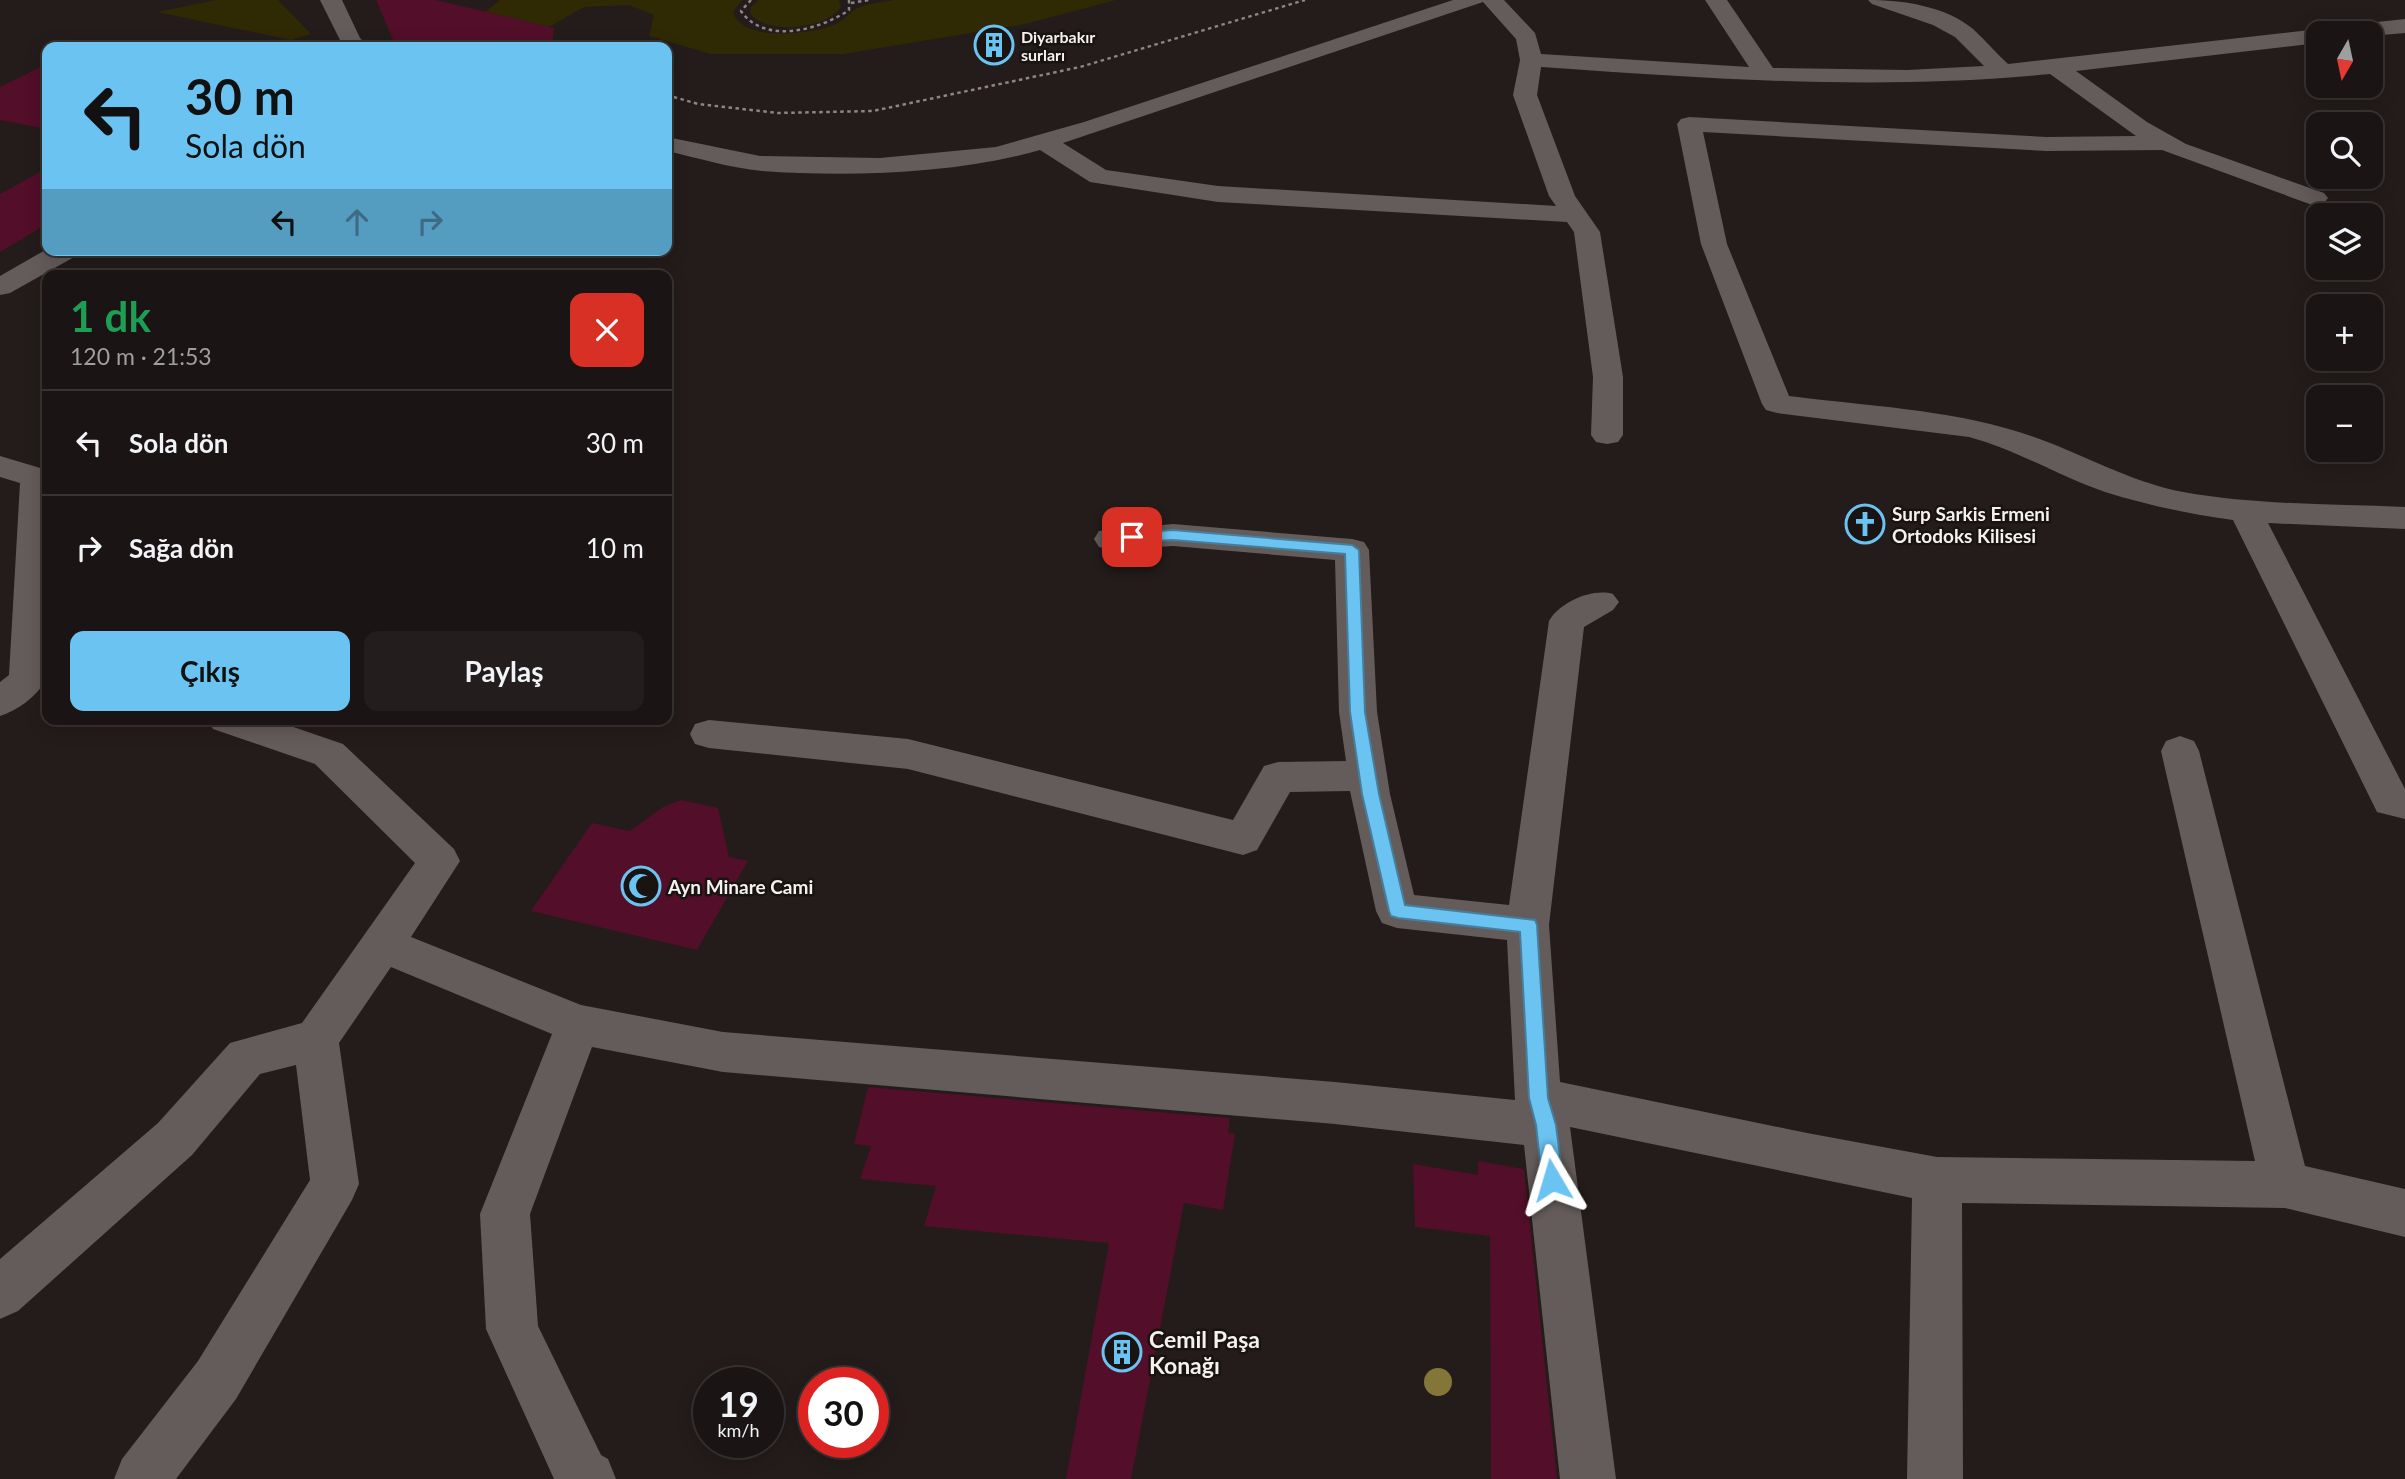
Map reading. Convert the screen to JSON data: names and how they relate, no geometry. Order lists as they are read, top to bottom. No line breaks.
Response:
{"places":{"building":["Diyarbakır surları","Cemil Paşa Konağı"],"church":["Surp Sarkis Ermeni Ortodoks Kilisesi"],"mosque":["Ayn Minare Cami"]},"north":"bottom","page":{"map_buttons":["+","−"],"turn":["30 m","Sola dön"],"heading":["1 dk","120 m · 21:53"],"list":[{"name":"Sola dön","value":"30 m"},{"name":"Sağa dön","value":"10 m"}],"buttons":["Çıkış","Paylaş"],"speed":"19 km/h","limit":"30"}}
